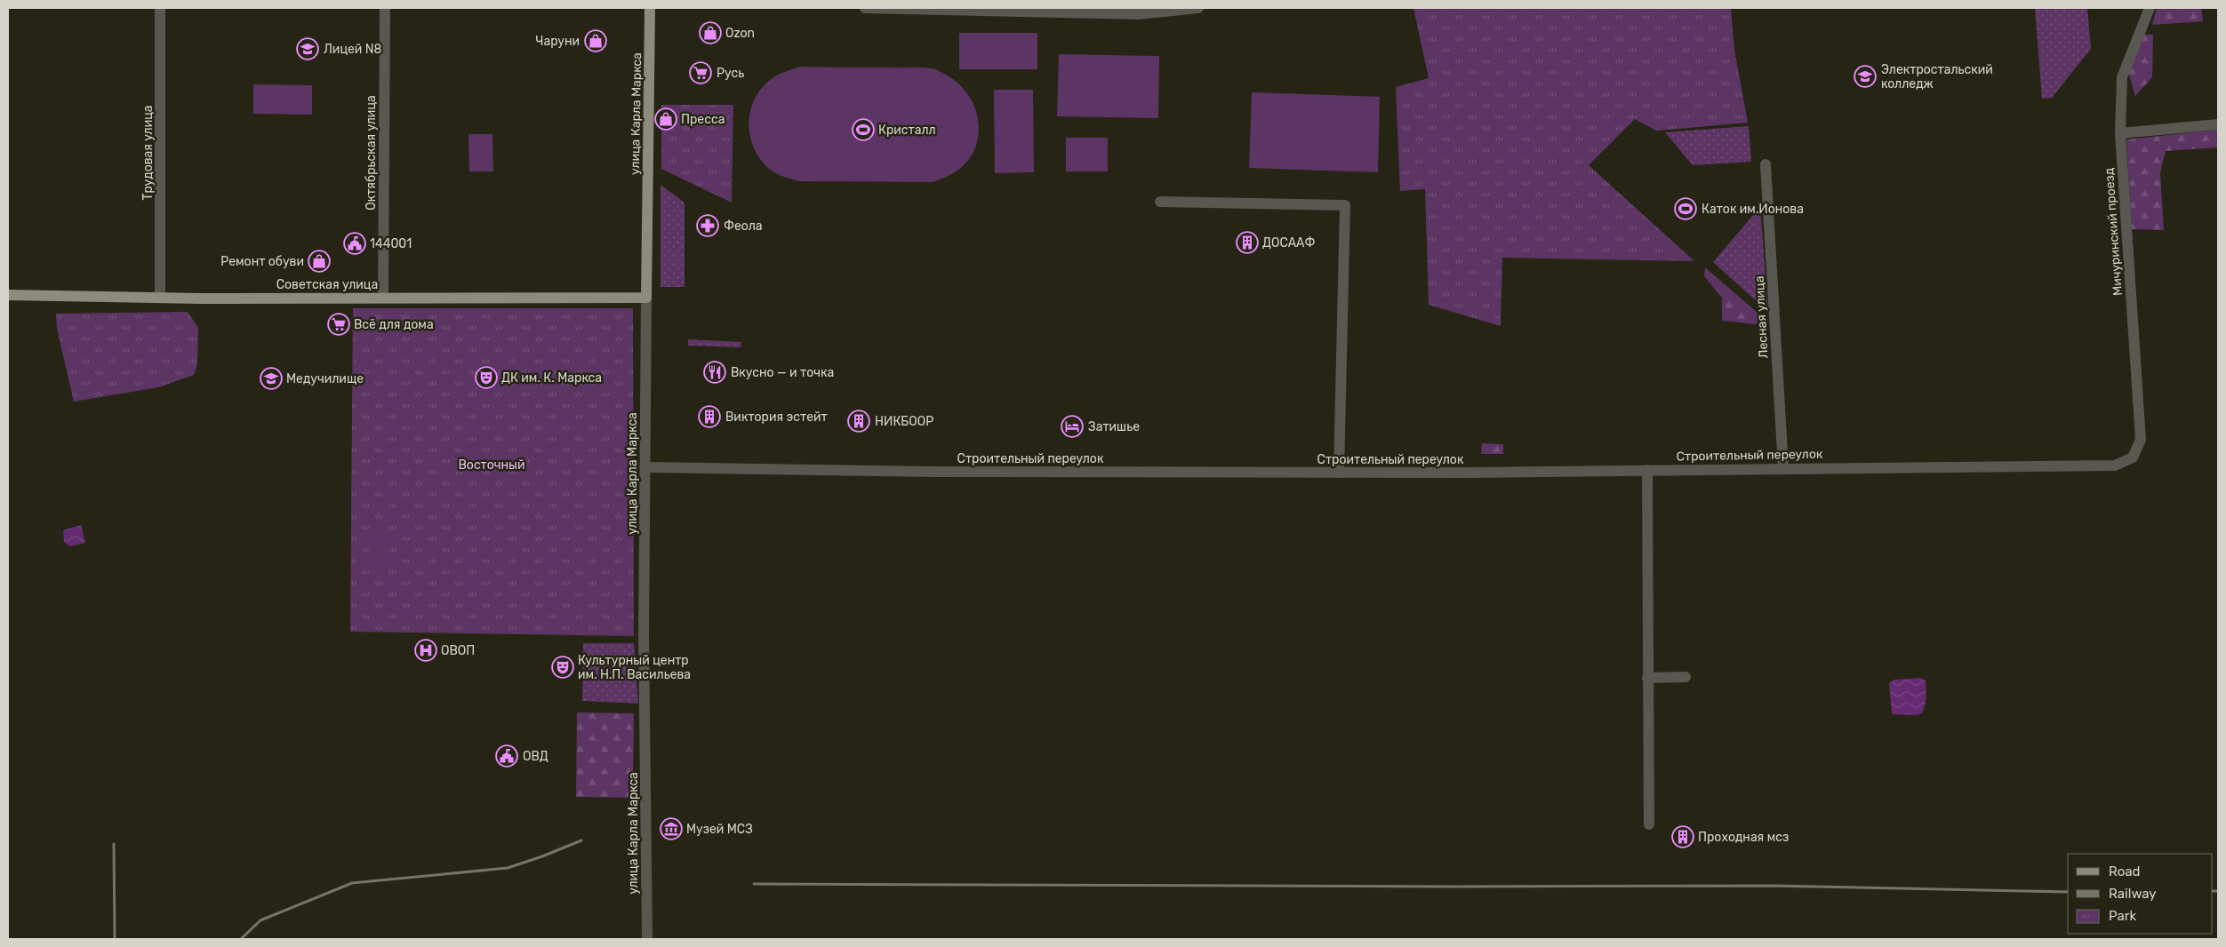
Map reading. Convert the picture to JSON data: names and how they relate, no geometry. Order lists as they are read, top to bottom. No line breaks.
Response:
{"streets":{"main road":["улица Карла Маркса","Советская улица"],"street":["Трудовая улица","Октябрьская улица","Мичуринский проезд","Лесная улица","Строительный переулок"]},"crossings":[["улица Карла Маркса","Советская улица"],["улица Карла Маркса","Строительный переулок"],["Трудовая улица","Советская улица"],["Октябрьская улица","Советская улица"],["Мичуринский проезд","Строительный переулок"],["Лесная улица","Строительный переулок"]],"parks":["Восточный"],"places":{"shop":["Ozon","Чаруни","Пресса","Ремонт обуви"],"school or university":["Лицей N8","Электростальский колледж","Медучилище"],"supermarket":["Русь","Всё для дома"],"sports":["Кристалл","Каток им.Ионова"],"pharmacy":["Феола"],"building":["ДОСААФ","Виктория эстейт","НИКБООР","Проходная мсз"],"public building":["144001","ОВД"],"restaurant":["Вкусно — и точка"],"theatre":["ДК им. К. Маркса","Культурный центр им. Н.П. Васильева"],"hotel":["Затишье"],"hospital":["ОВОП"],"museum":["Музей МСЗ"]},"legend":["Road","Railway","Park"]}
